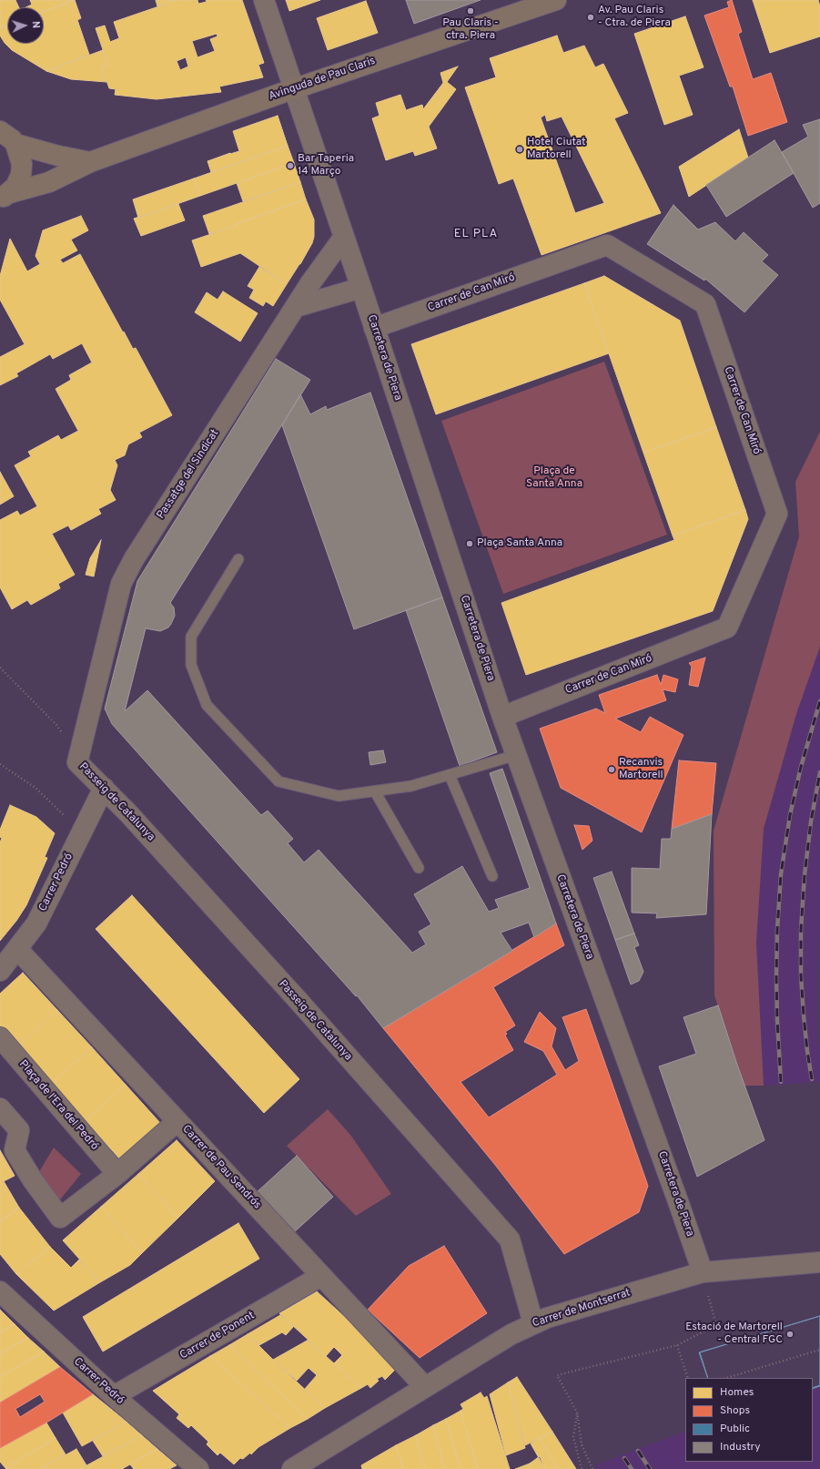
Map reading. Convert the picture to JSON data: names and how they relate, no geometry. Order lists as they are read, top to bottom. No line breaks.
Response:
{"streets":{"main road":["Avinguda de Pau Claris"],"street":["Carrer de Can Miró","Carretera de Piera","Passatge del Sindicat","Passeig de Catalunya","Carrer Pedró","Plaça de l'Era del Pedró","Carrer de Pau Sendrós","Carrer de Montserrat","Carrer de Ponent"]},"crossings":[["Avinguda de Pau Claris","Carretera de Piera"],["Carrer de Can Miró","Carretera de Piera"],["Carretera de Piera","Passatge del Sindicat"],["Carretera de Piera","Carrer de Montserrat"],["Passatge del Sindicat","Passeig de Catalunya"],["Passeig de Catalunya","Carrer Pedró"],["Passeig de Catalunya","Carrer de Montserrat"],["Carrer Pedró","Carrer de Pau Sendrós"],["Carrer Pedró","Carrer de Ponent"],["Carrer de Pau Sendrós","Carrer de Montserrat"],["Carrer de Pau Sendrós","Carrer de Ponent"]],"districts":["EL PLA"],"parks":["Plaça de Santa Anna"],"places":["Pau Claris - ctra. Piera","Av. Pau Claris - Ctra. de Piera","Hotel Ciutat Martorell","Bar Taperia 14 Março","Plaça Santa Anna","Recanvis Martorell","Estació de Martorell - Central FGC"],"legend":["Homes","Shops","Public","Industry"],"north":"right"}
